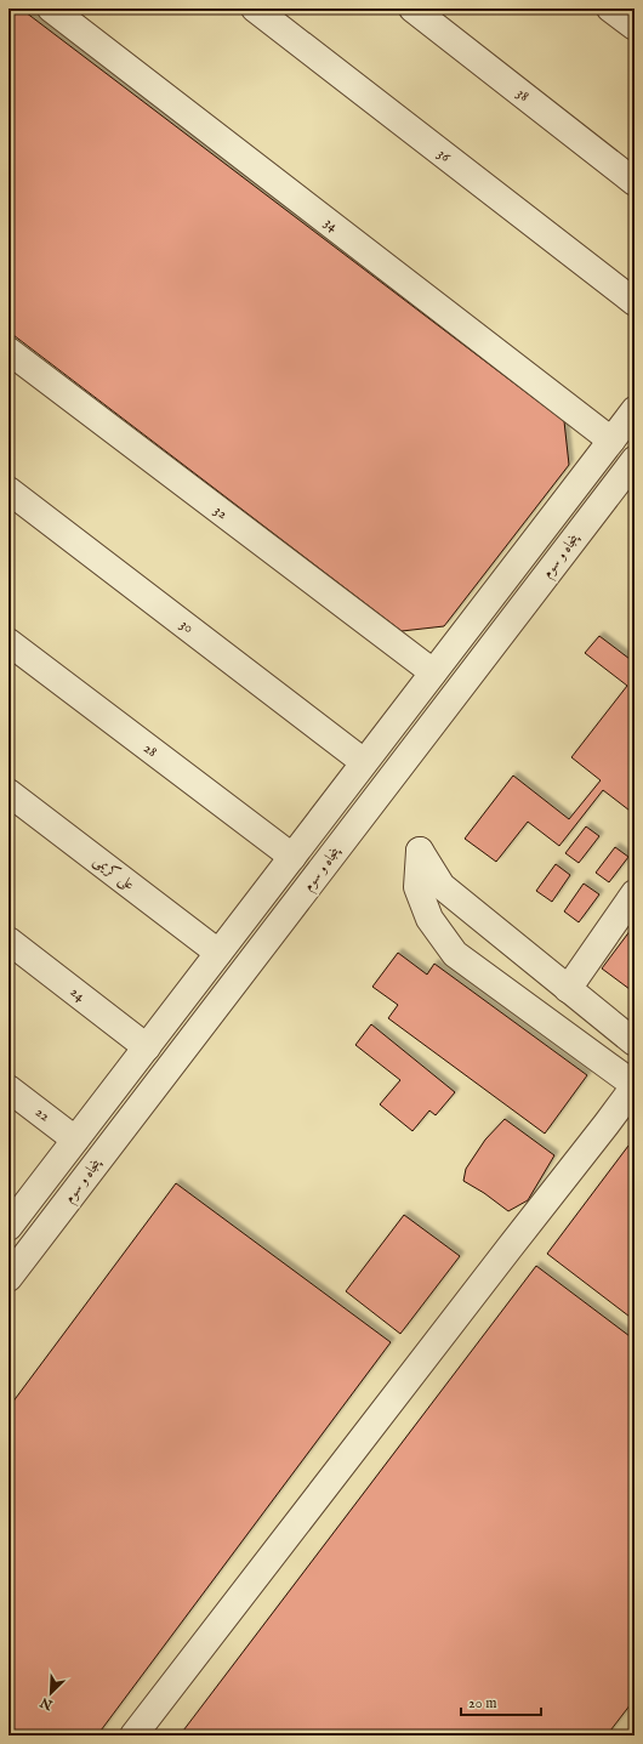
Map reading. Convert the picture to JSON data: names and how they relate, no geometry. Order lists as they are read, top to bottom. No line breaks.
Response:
{"streets":{"street":["38","36","34","32","پنجاه و سوم","30","28","علی کریمی","24","22"]},"crossings":[["34","پنجاه و سوم"],["32","پنجاه و سوم"],["پنجاه و سوم","30"],["پنجاه و سوم","28"],["پنجاه و سوم","علی کریمی"],["پنجاه و سوم","24"],["پنجاه و سوم","22"]],"scale_bar":"20 m","north":"bottom left"}
